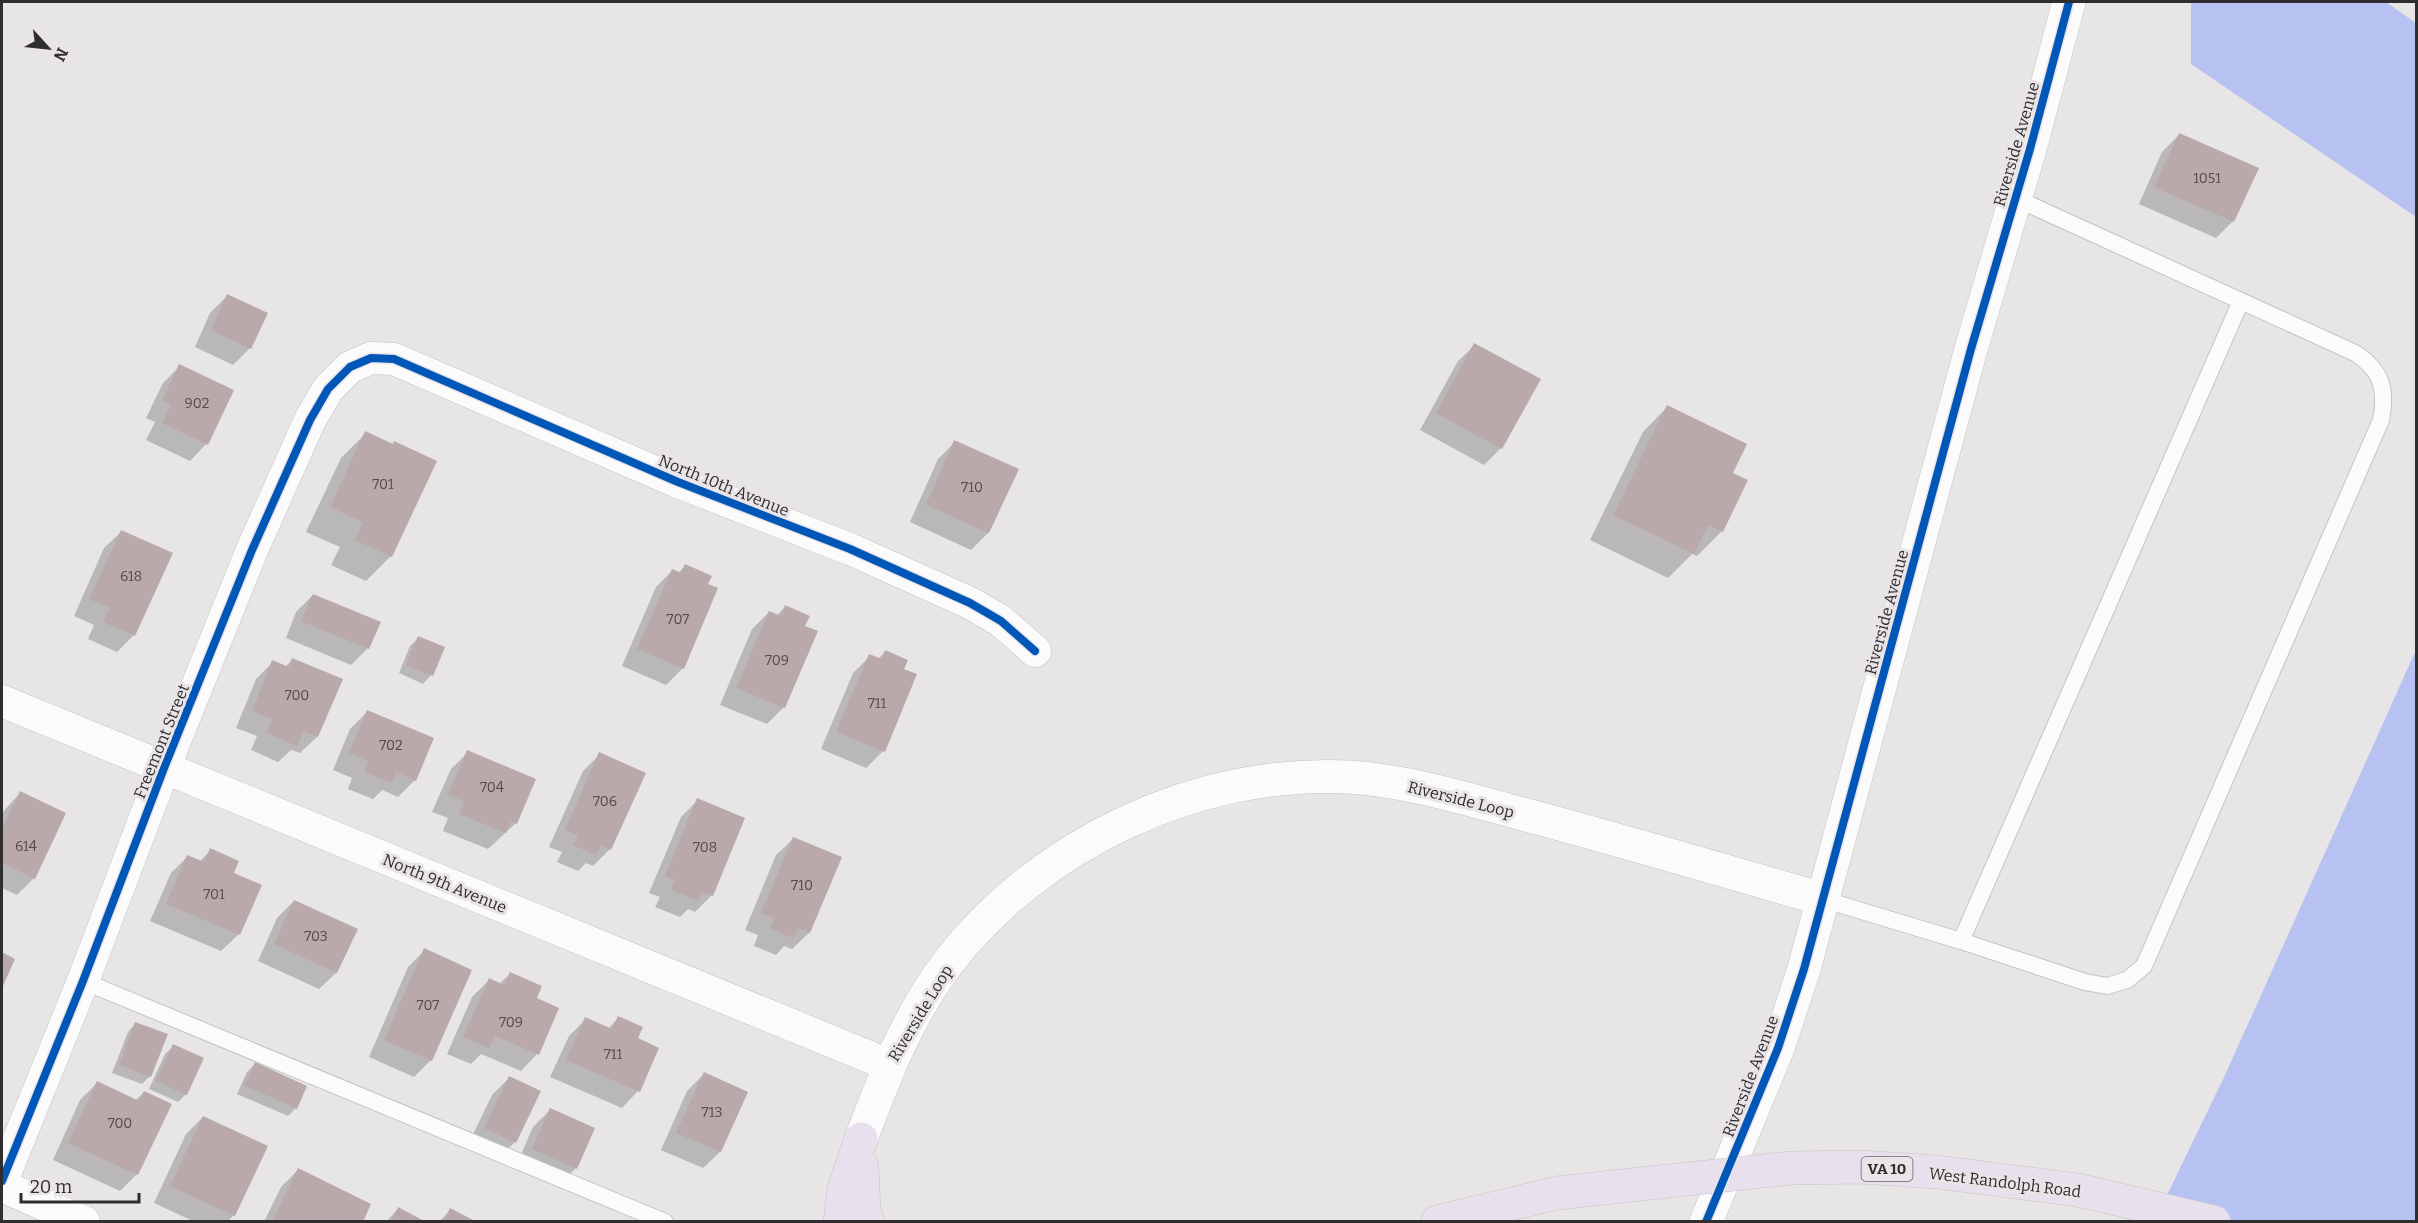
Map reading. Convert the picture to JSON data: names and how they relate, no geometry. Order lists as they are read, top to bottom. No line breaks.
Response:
{"streets":{"highway":["VA 10","West Randolph Road"],"street":["Riverside Avenue","North 10th Avenue","Freemont Street","Riverside Loop","North 9th Avenue"]},"crossings":[["Riverside Avenue","Riverside Loop"],["North 10th Avenue","Freemont Street"],["Freemont Street","North 9th Avenue"],["Riverside Loop","North 9th Avenue"]],"house_numbers":["1051","902","701","710","618","707","709","700","711","702","704","706","614","708","710","701","703","707","709","711","713","700"],"scale_bar":"20 m","north":"bottom right"}
